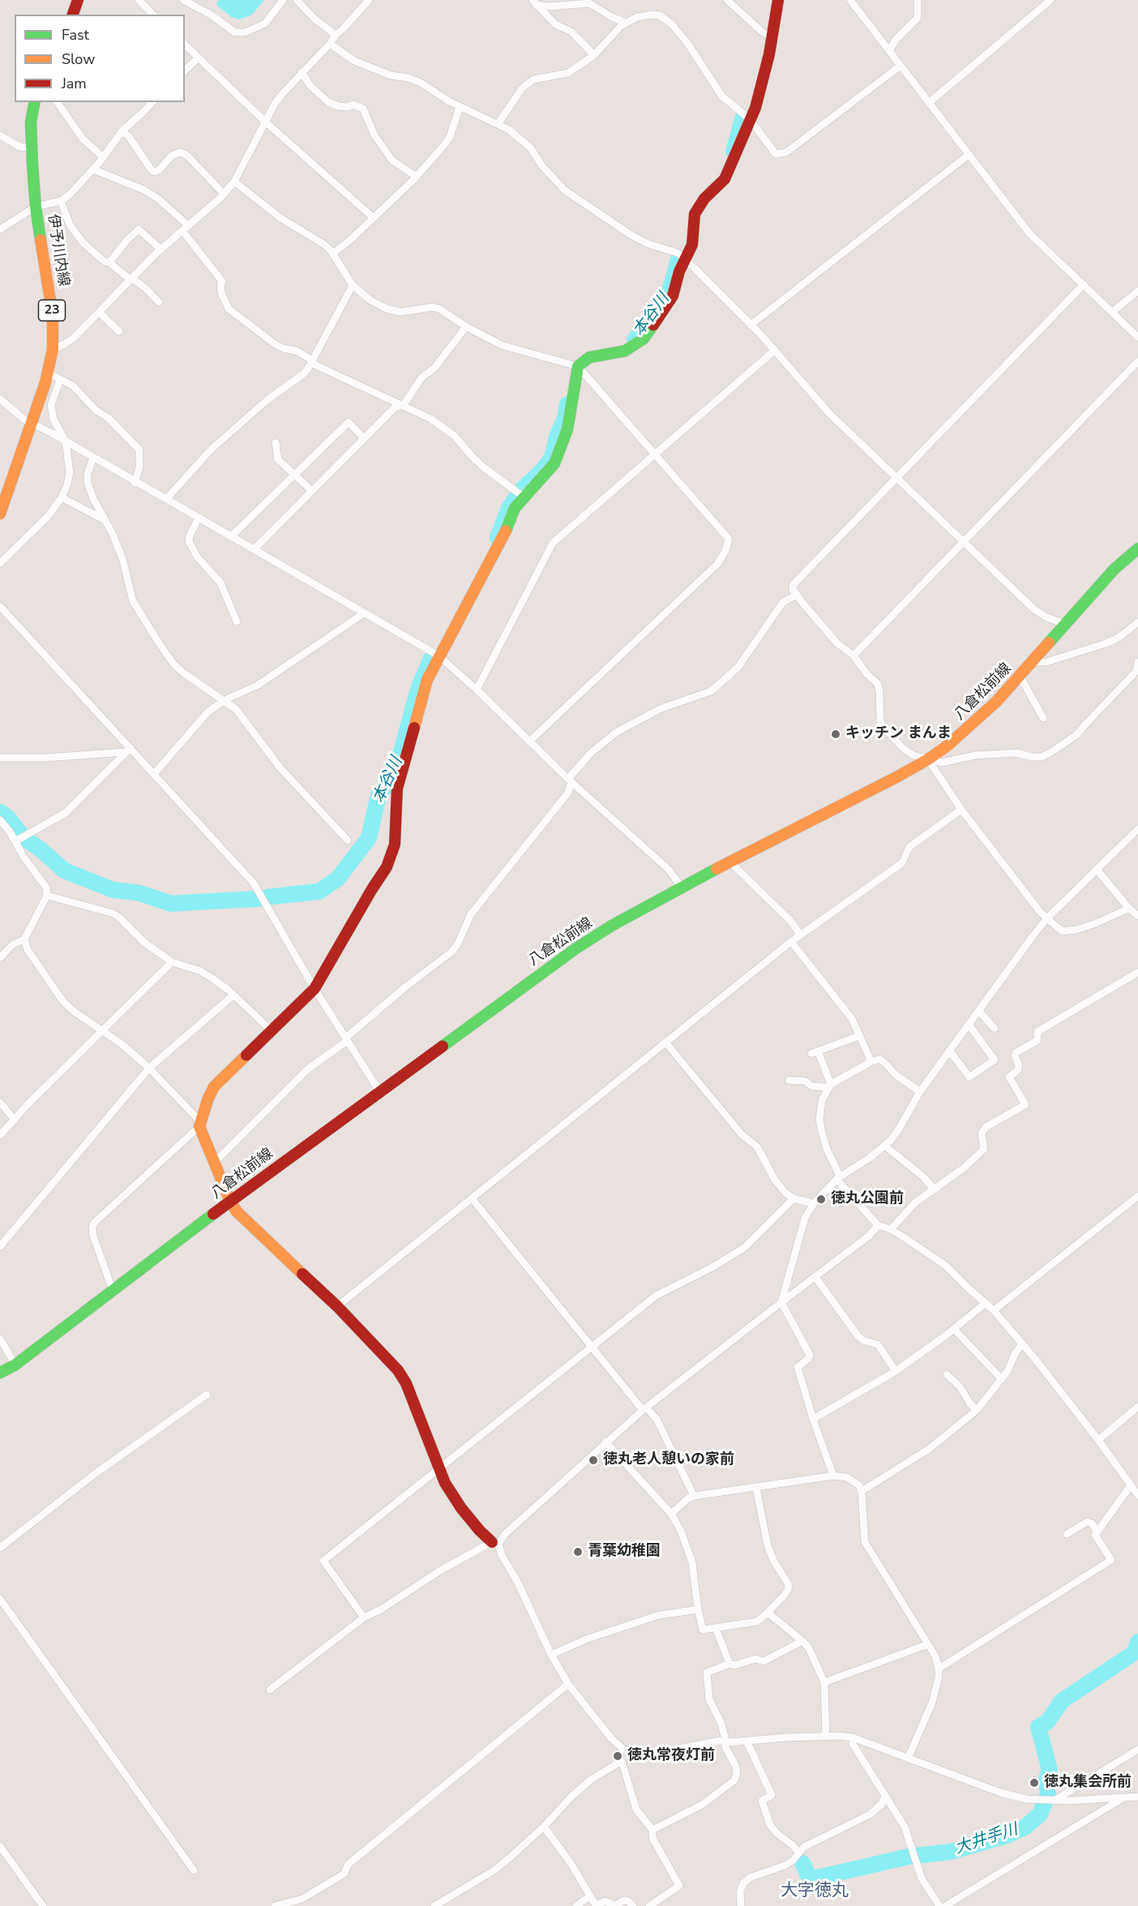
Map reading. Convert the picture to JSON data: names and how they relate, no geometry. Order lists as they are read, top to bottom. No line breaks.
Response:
{"streets":{"main road":["伊予川内線","23","八倉松前線"]},"districts":["大字徳丸"],"water":["本谷川","大井手川"],"places":["キッチン まんま","徳丸公園前","徳丸老人憩いの家前","青葉幼稚園","徳丸常夜灯前","徳丸集会所前"],"legend":["Fast","Slow","Jam"]}
